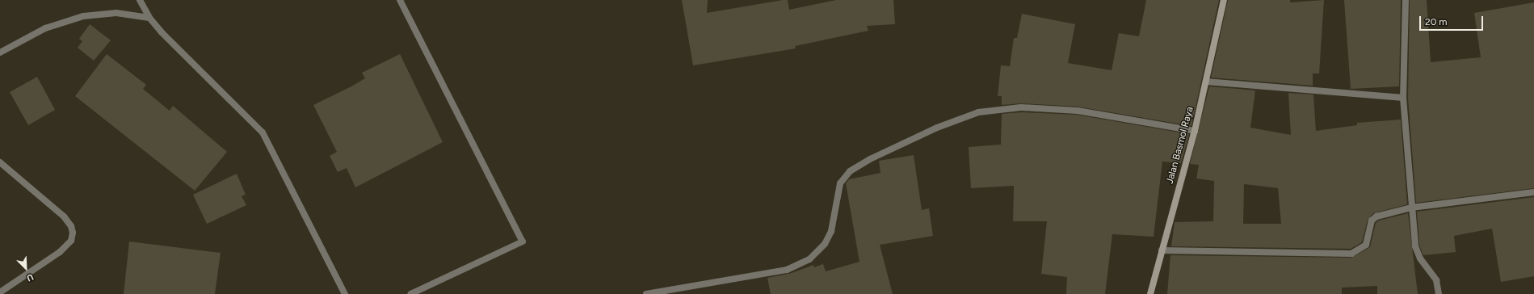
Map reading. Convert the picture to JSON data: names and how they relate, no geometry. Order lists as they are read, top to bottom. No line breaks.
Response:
{"streets":{"street":["Jalan Basmol Raya"]},"scale_bar":"20 m","north":"bottom right"}
